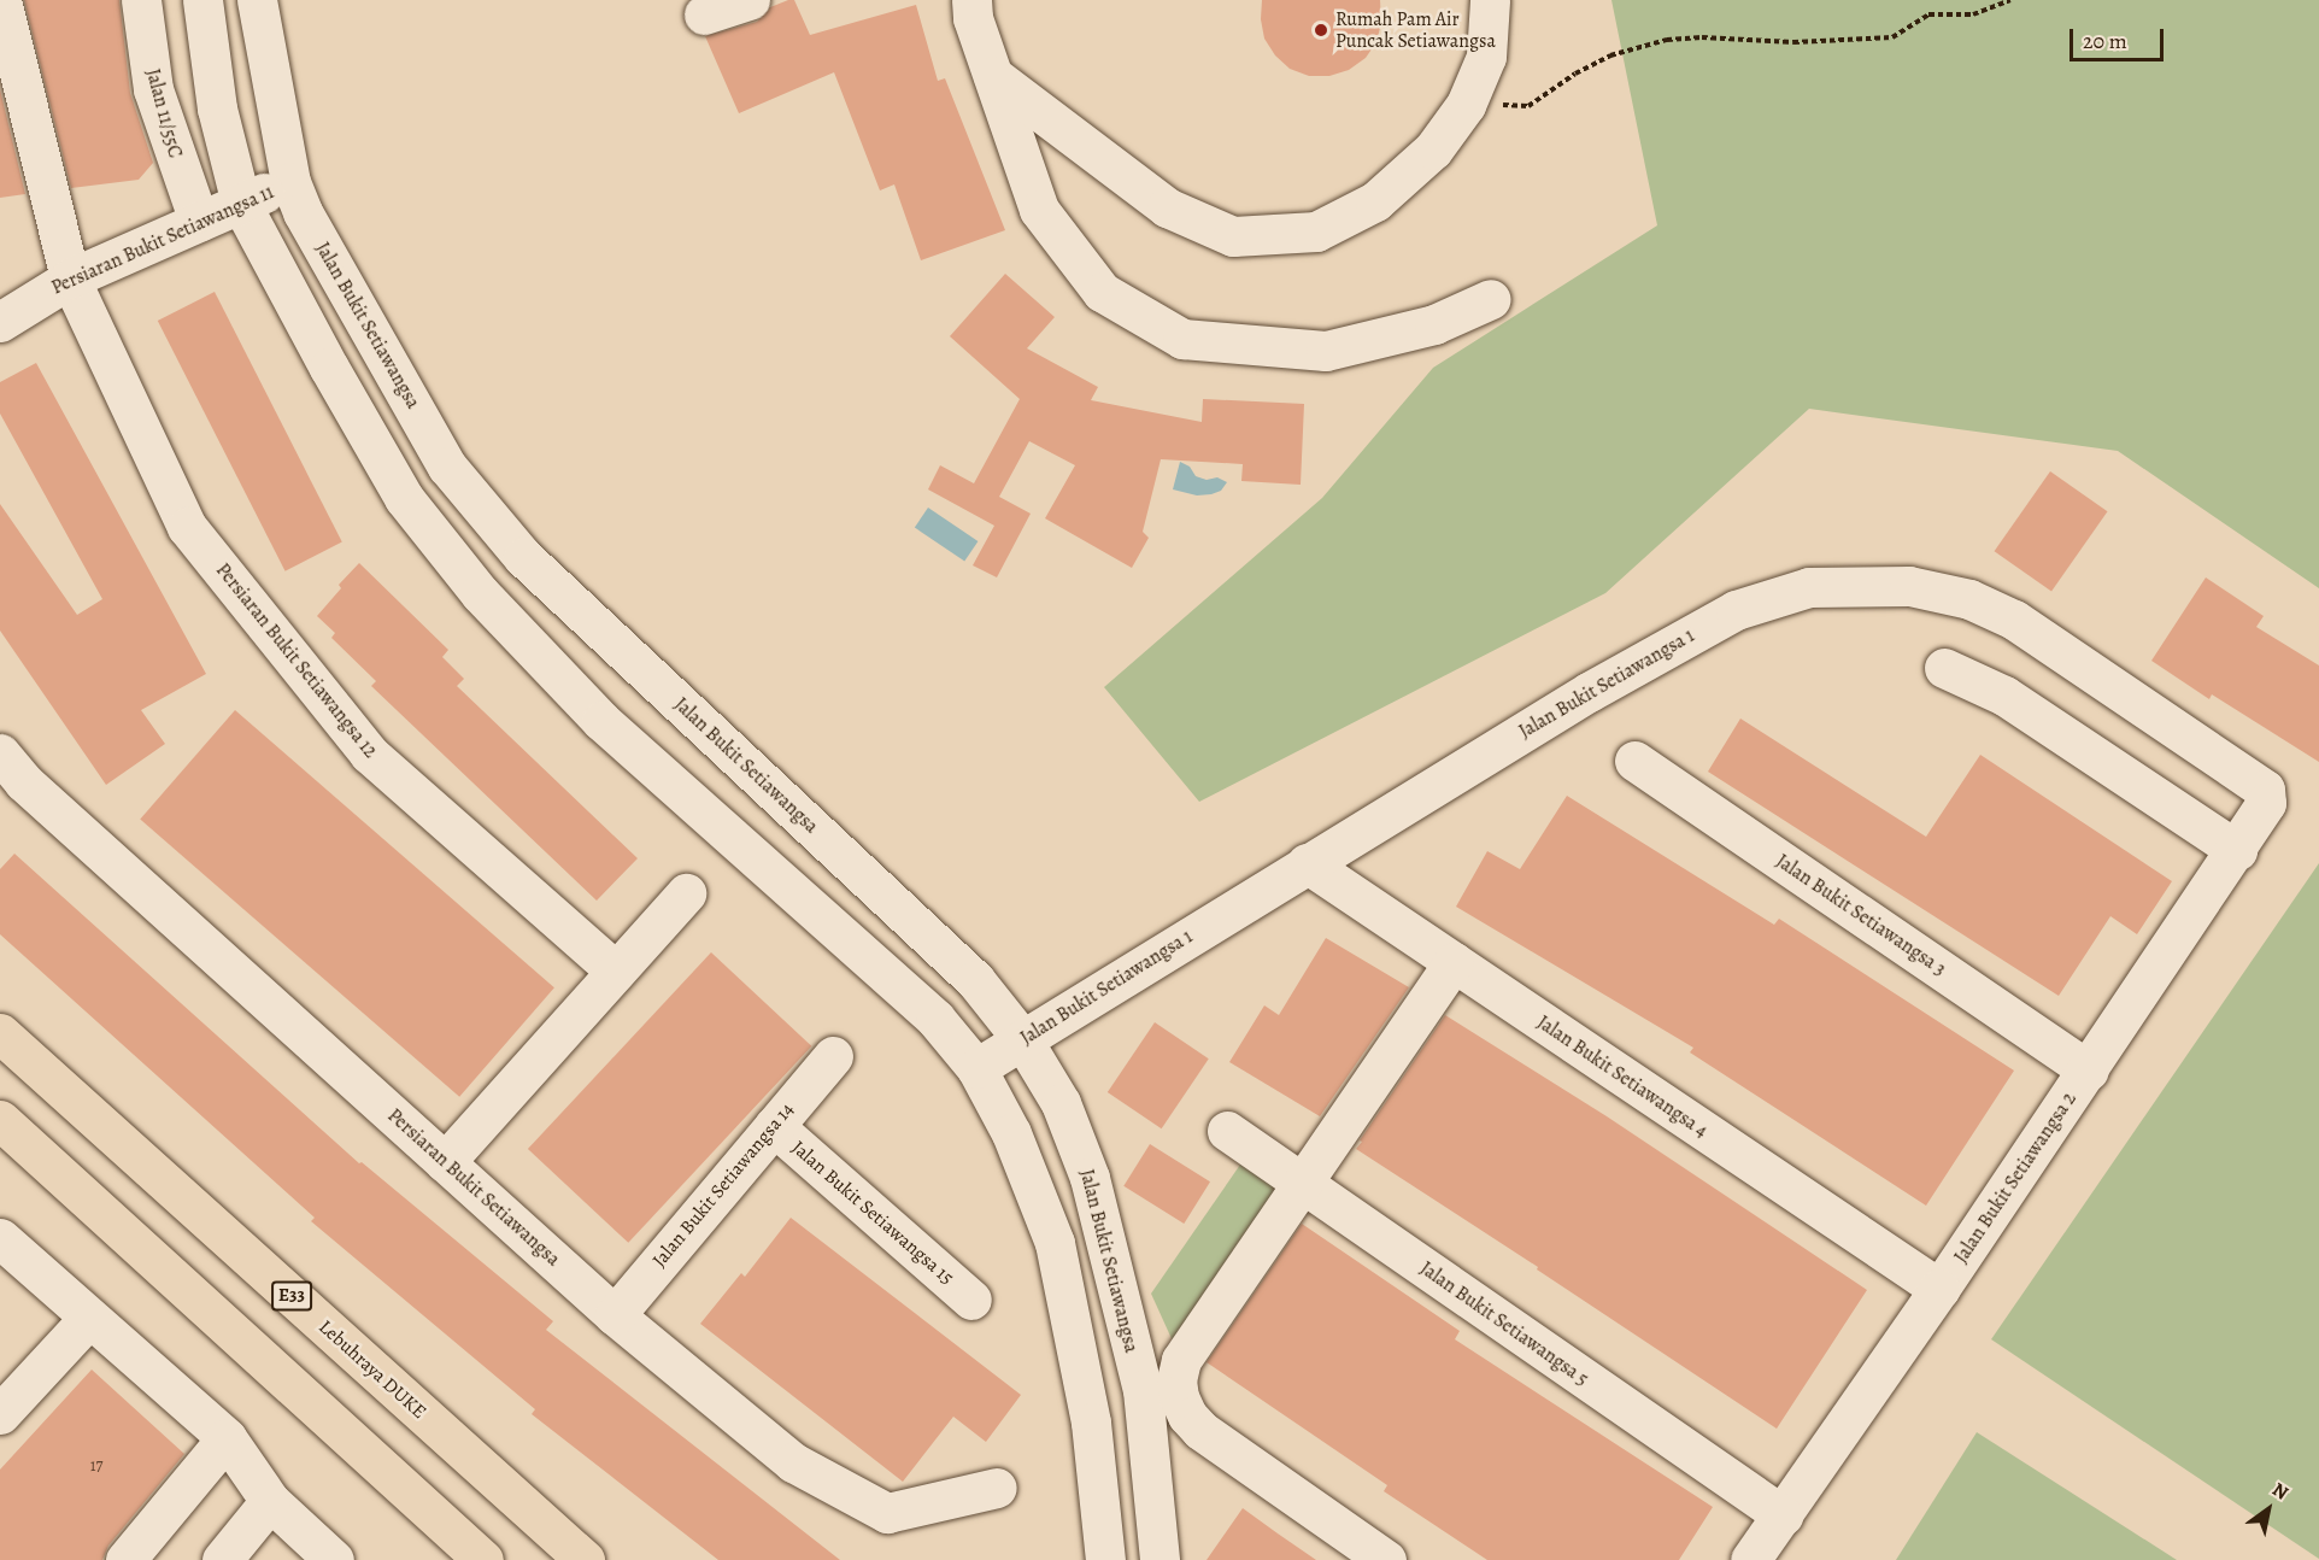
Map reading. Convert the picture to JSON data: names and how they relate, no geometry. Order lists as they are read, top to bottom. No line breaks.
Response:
{"streets":{"highway":["E33","Lebuhraya DUKE"],"street":["Jalan 11/55C","Persiaran Bukit Setiawangsa 11","Jalan Bukit Setiawangsa","Persiaran Bukit Setiawangsa 12","Jalan Bukit Setiawangsa 1","Jalan Bukit Setiawangsa 3","Jalan Bukit Setiawangsa 4","Jalan Bukit Setiawangsa 2","Jalan Bukit Setiawangsa 14","Persiaran Bukit Setiawangsa","Jalan Bukit Setiawangsa 15","Jalan Bukit Setiawangsa 5"]},"crossings":[["Jalan 11/55C","Persiaran Bukit Setiawangsa 11"],["Persiaran Bukit Setiawangsa 11","Jalan Bukit Setiawangsa"],["Persiaran Bukit Setiawangsa 11","Persiaran Bukit Setiawangsa 12"],["Jalan Bukit Setiawangsa","Jalan Bukit Setiawangsa 1"],["Jalan Bukit Setiawangsa 1","Jalan Bukit Setiawangsa 4"],["Jalan Bukit Setiawangsa 1","Jalan Bukit Setiawangsa 2"],["Jalan Bukit Setiawangsa 3","Jalan Bukit Setiawangsa 2"],["Jalan Bukit Setiawangsa 4","Jalan Bukit Setiawangsa 2"],["Jalan Bukit Setiawangsa 2","Jalan Bukit Setiawangsa 5"],["Jalan Bukit Setiawangsa 14","Persiaran Bukit Setiawangsa"],["Jalan Bukit Setiawangsa 14","Jalan Bukit Setiawangsa 15"]],"places":["Rumah Pam Air Puncak Setiawangsa"],"house_numbers":["17"],"scale_bar":"20 m","north":"top right"}
